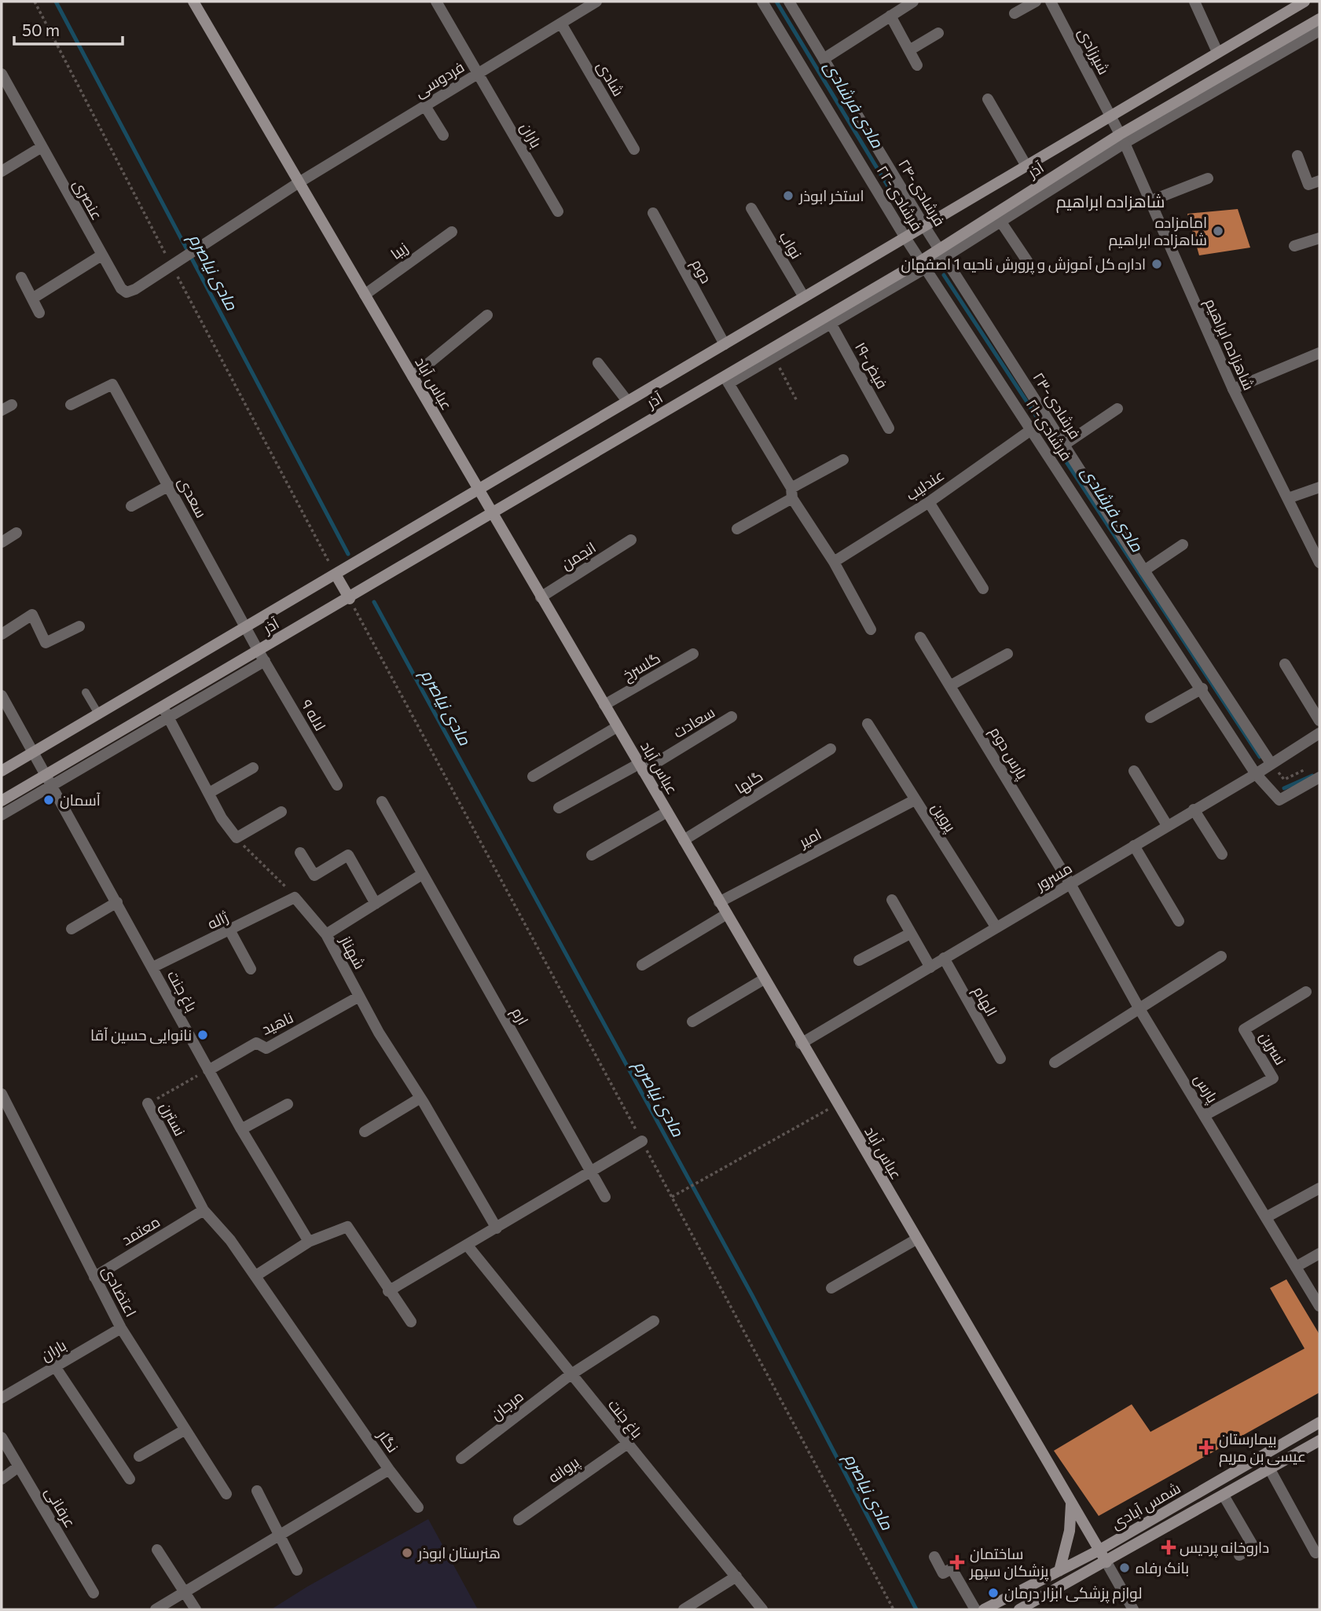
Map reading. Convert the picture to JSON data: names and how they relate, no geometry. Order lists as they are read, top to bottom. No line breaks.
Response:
{"streets":{"main road":["آذر","عباس آباد","شمس آبادی"],"street":["شیرزادی","شادی","فردوسی","باران","۲۴-فرشادی","۲۲-فرشادی","عنصری","نواب","زیبا","دوم","شاهزاده ابراهیم","۱۹-فیض","۲۳-فرشادی","۲۱-فرشادی","عندلیب","سعدی","انجمن","گلسرخ","۹ لاله","سعادت","پارس دوم","گلها","پروین","امیر","مسرور","ژاله","شهناز","باغ جنت","الهام","ارم","ناهید","نسرین","پارس","نسترن","معتمد","اعتضادی","مرجان","نگار","پروانه","عرفانی"]},"crossings":[["شیرزادی","آذر"],["شیرزادی","شاهزاده ابراهیم"],["شادی","فردوسی"],["فردوسی","باران"],["فردوسی","عباس آباد"],["باران","اعتضادی"],["آذر","۲۴-فرشادی"],["آذر","۲۲-فرشادی"],["آذر","نواب"],["آذر","دوم"],["آذر","شاهزاده ابراهیم"],["آذر","۱۹-فیض"],["آذر","عباس آباد"],["آذر","۲۳-فرشادی"],["آذر","۲۱-فرشادی"],["آذر","سعدی"],["آذر","۹ لاله"],["آذر","باغ جنت"],["۲۴-فرشادی","۲۳-فرشادی"],["۲۲-فرشادی","۲۱-فرشادی"],["زیبا","عباس آباد"],["عباس آباد","انجمن"],["عباس آباد","گلسرخ"],["عباس آباد","سعادت"],["عباس آباد","گلها"],["عباس آباد","امیر"],["عباس آباد","مسرور"],["عباس آباد","شمس آبادی"],["۲۳-فرشادی","مسرور"],["۲۱-فرشادی","عندلیب"],["۲۱-فرشادی","مسرور"],["سعدی","۹ لاله"],["پارس دوم","مسرور"],["پارس دوم","پارس"],["پروین","امیر"],["پروین","مسرور"],["مسرور","الهام"],["مسرور","پارس"],["ژاله","شهناز"],["ژاله","باغ جنت"],["شهناز","ناهید"],["باغ جنت","ناهید"],["باغ جنت","نسترن"],["باغ جنت","مرجان"],["باغ جنت","پروانه"],["ناهید","نسترن"],["نسرین","پارس"],["نسترن","معتمد"],["نسترن","نگار"],["معتمد","اعتضادی"],["معتمد","نگار"]],"districts":["شاهزاده ابراهیم"],"water":["مادی فرشادی","مادی نیاصرم"],"places":{"other":["استخر ابوذر","امامزاده شاهزاده ابراهیم","اداره کل آموزش و پرورش ناحیه 1 اصفهان","آسمان","نانوایی حسین آقا","هنرستان ابوذر","بانک رفاه","لوازم پزشکی ابزار درمان"],"health":["بیمارستان عیسی بن مریم","داروخانه پردیس","ساختمان پزشکان سپهر"]},"scale_bar":"50 m"}
